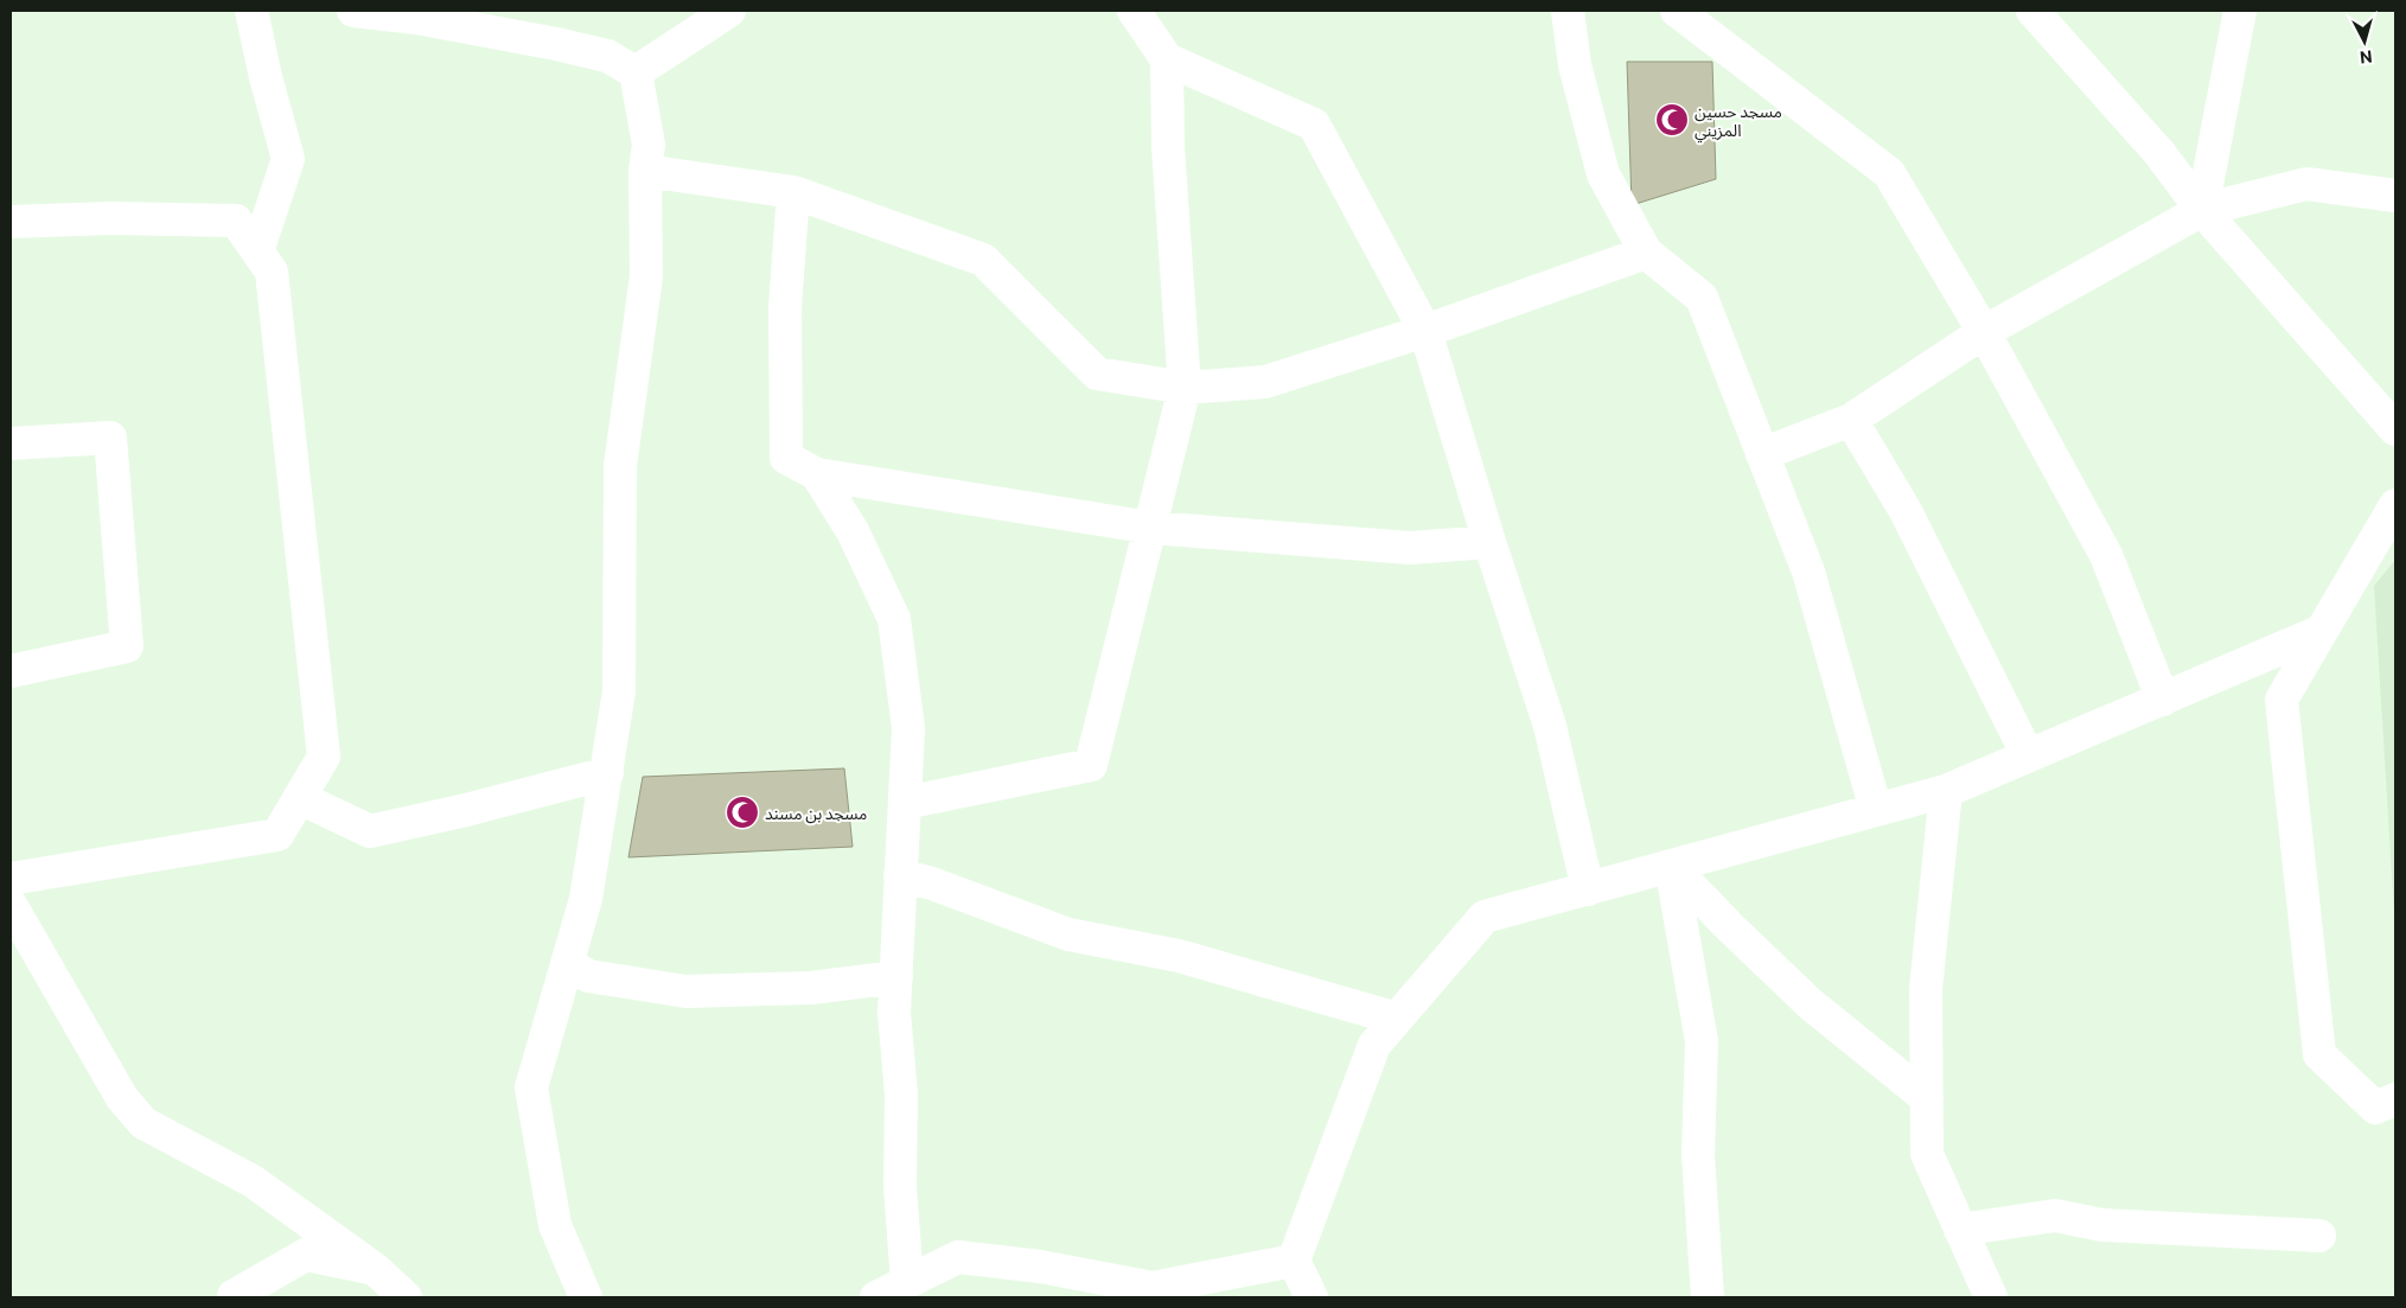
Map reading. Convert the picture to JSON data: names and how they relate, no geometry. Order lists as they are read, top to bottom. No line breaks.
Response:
{"places":{"mosque":["مسجد حسين المزيني","مسجد بن مسند"]},"north":"bottom"}
